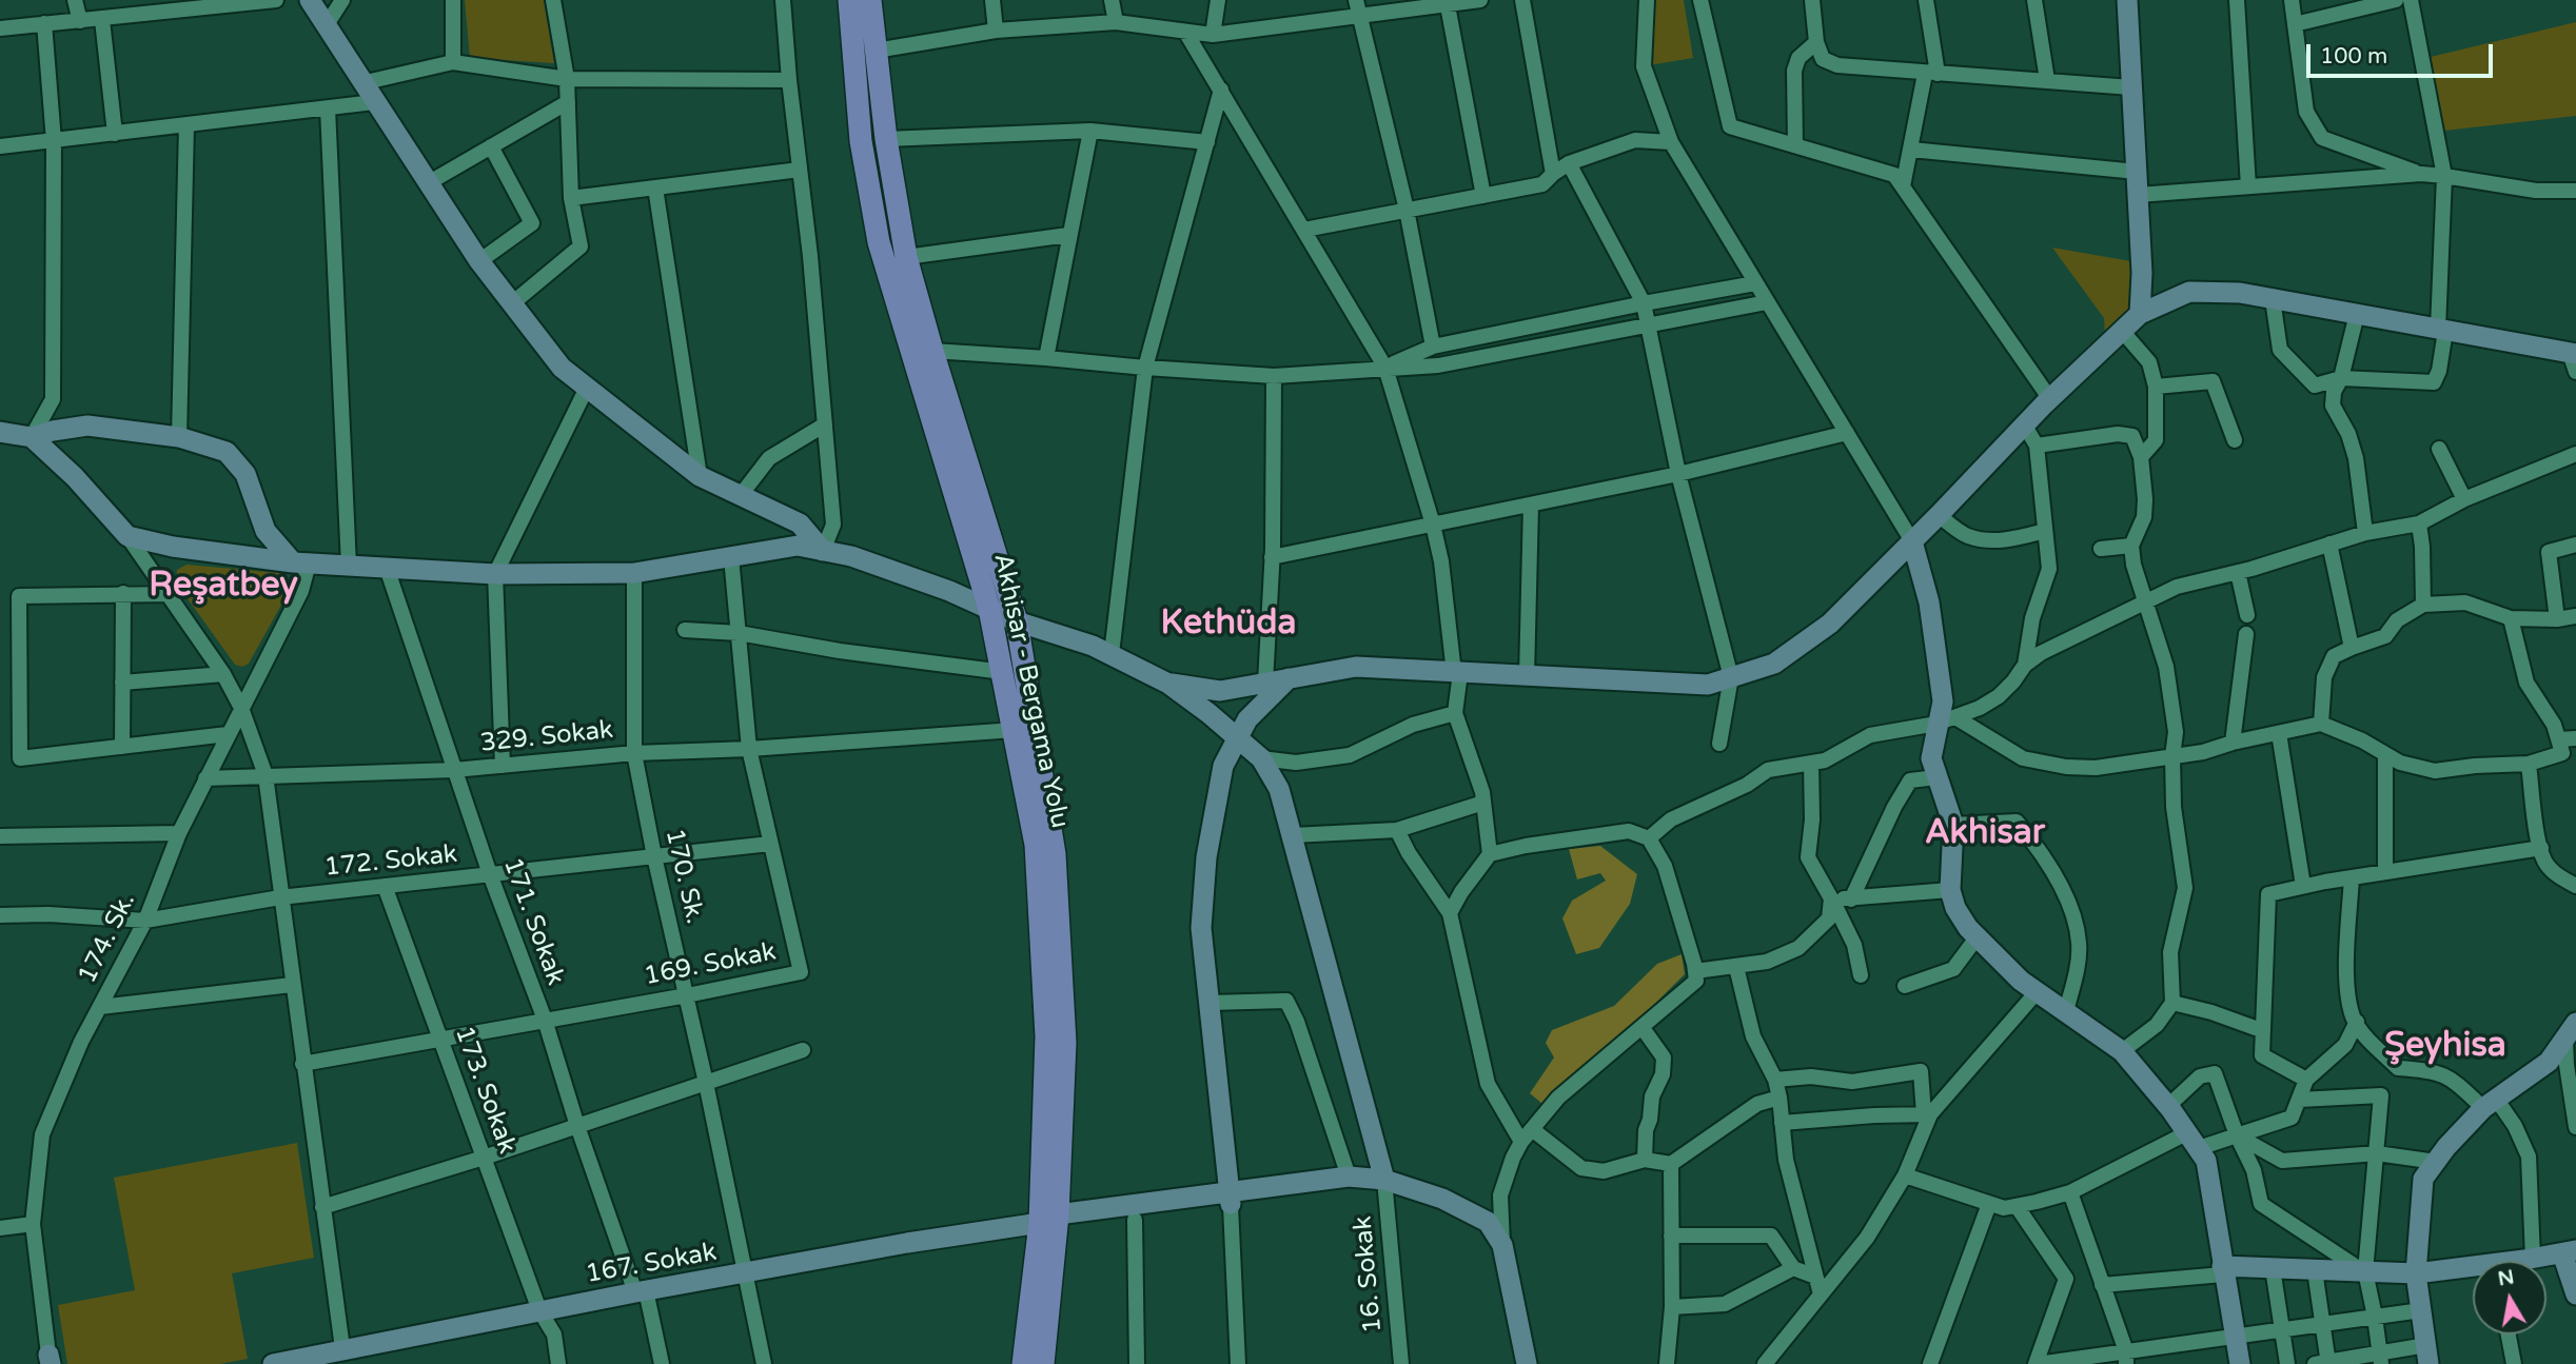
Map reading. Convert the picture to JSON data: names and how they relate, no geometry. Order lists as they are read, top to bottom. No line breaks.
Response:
{"streets":{"main road":["Akhisar - Bergama Yolu"],"street":["329. Sokak","172. Sokak","170. Sk.","171. Sokak","174. Sk.","169. Sokak","173. Sokak","167. Sokak","16. Sokak"]},"crossings":[["Akhisar - Bergama Yolu","329. Sokak"],["Akhisar - Bergama Yolu","167. Sokak"],["329. Sokak","170. Sk."],["329. Sokak","171. Sokak"],["329. Sokak","174. Sk."],["329. Sokak","169. Sokak"],["172. Sokak","170. Sk."],["172. Sokak","171. Sokak"],["172. Sokak","174. Sk."],["172. Sokak","169. Sokak"],["172. Sokak","173. Sokak"],["170. Sk.","169. Sokak"],["170. Sk.","167. Sokak"],["171. Sokak","169. Sokak"],["171. Sokak","167. Sokak"],["169. Sokak","173. Sokak"],["173. Sokak","167. Sokak"]],"districts":["Reşatbey","Kethüda","Akhisar","Şeyhisa"],"scale_bar":"100 m","north":"top"}
